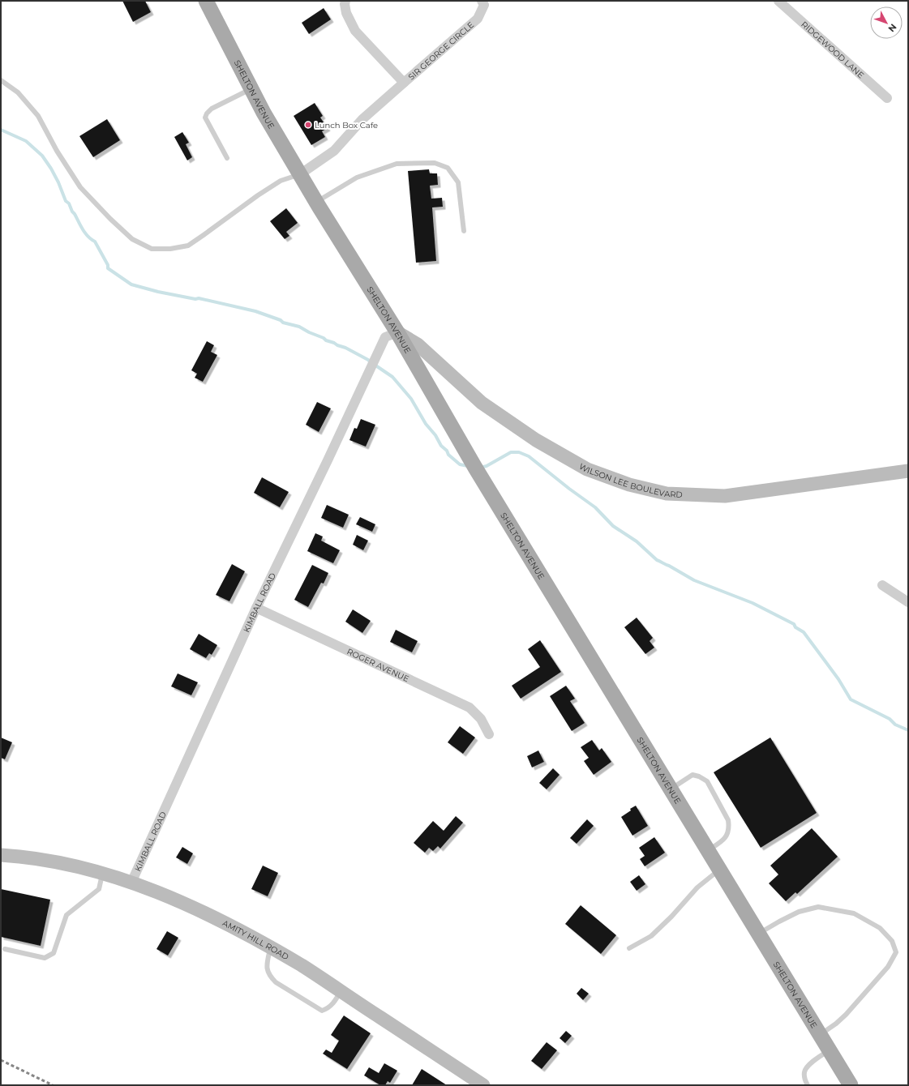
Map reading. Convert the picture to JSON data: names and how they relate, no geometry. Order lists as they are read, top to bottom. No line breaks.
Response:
{"streets":{"main road":["SHELTON AVENUE"],"street":["RIDGEWOOD LANE","SIR GEORGE CIRCLE","WILSON LEE BOULEVARD","KIMBALL ROAD","ROGER AVENUE","AMITY HILL ROAD"]},"crossings":[["SIR GEORGE CIRCLE","SHELTON AVENUE"],["SHELTON AVENUE","WILSON LEE BOULEVARD"],["SHELTON AVENUE","KIMBALL ROAD"],["WILSON LEE BOULEVARD","KIMBALL ROAD"],["KIMBALL ROAD","ROGER AVENUE"],["KIMBALL ROAD","AMITY HILL ROAD"]],"places":["Lunch Box Cafe"],"north":"bottom right"}
